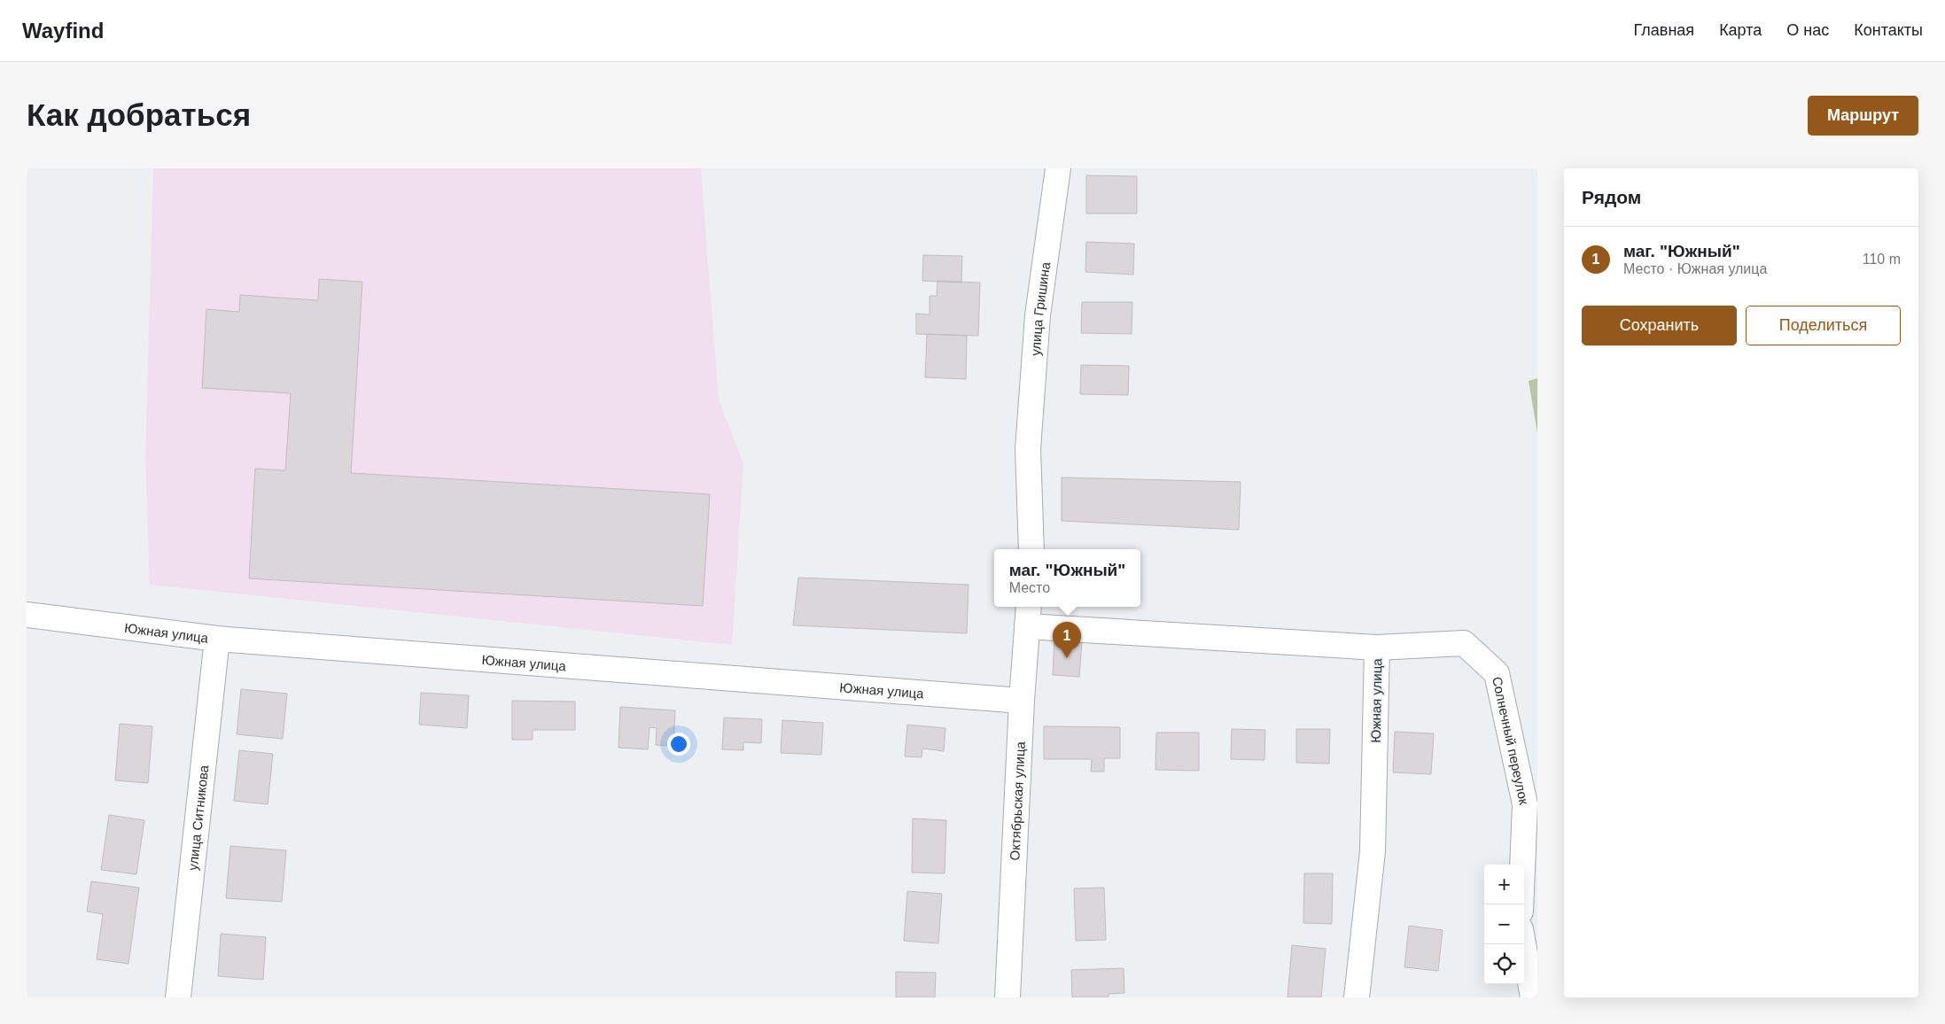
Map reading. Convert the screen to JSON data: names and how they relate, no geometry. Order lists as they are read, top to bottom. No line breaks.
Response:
{"streets":{"street":["улица Гришина","Южная улица","Солнечный переулок","Октябрьская улица","улица Ситникова"]},"crossings":[["Южная улица","Солнечный переулок"],["Южная улица","Октябрьская улица"],["Южная улица","улица Ситникова"]],"page":{"header":"Wayfind","nav":["Главная","Карта","О нас","Контакты"],"buttons":["Маршрут",["Сохранить","Поделиться"]],"title":"Как добраться","heading":"Рядом","list":[{"mark":"1","name":"маг. \"Южный\"","note":"Место · Южная улица","value":"110 m"}],"popup":["маг. \"Южный\"","Место"],"pins":"1","map_buttons":["+","−"]}}
